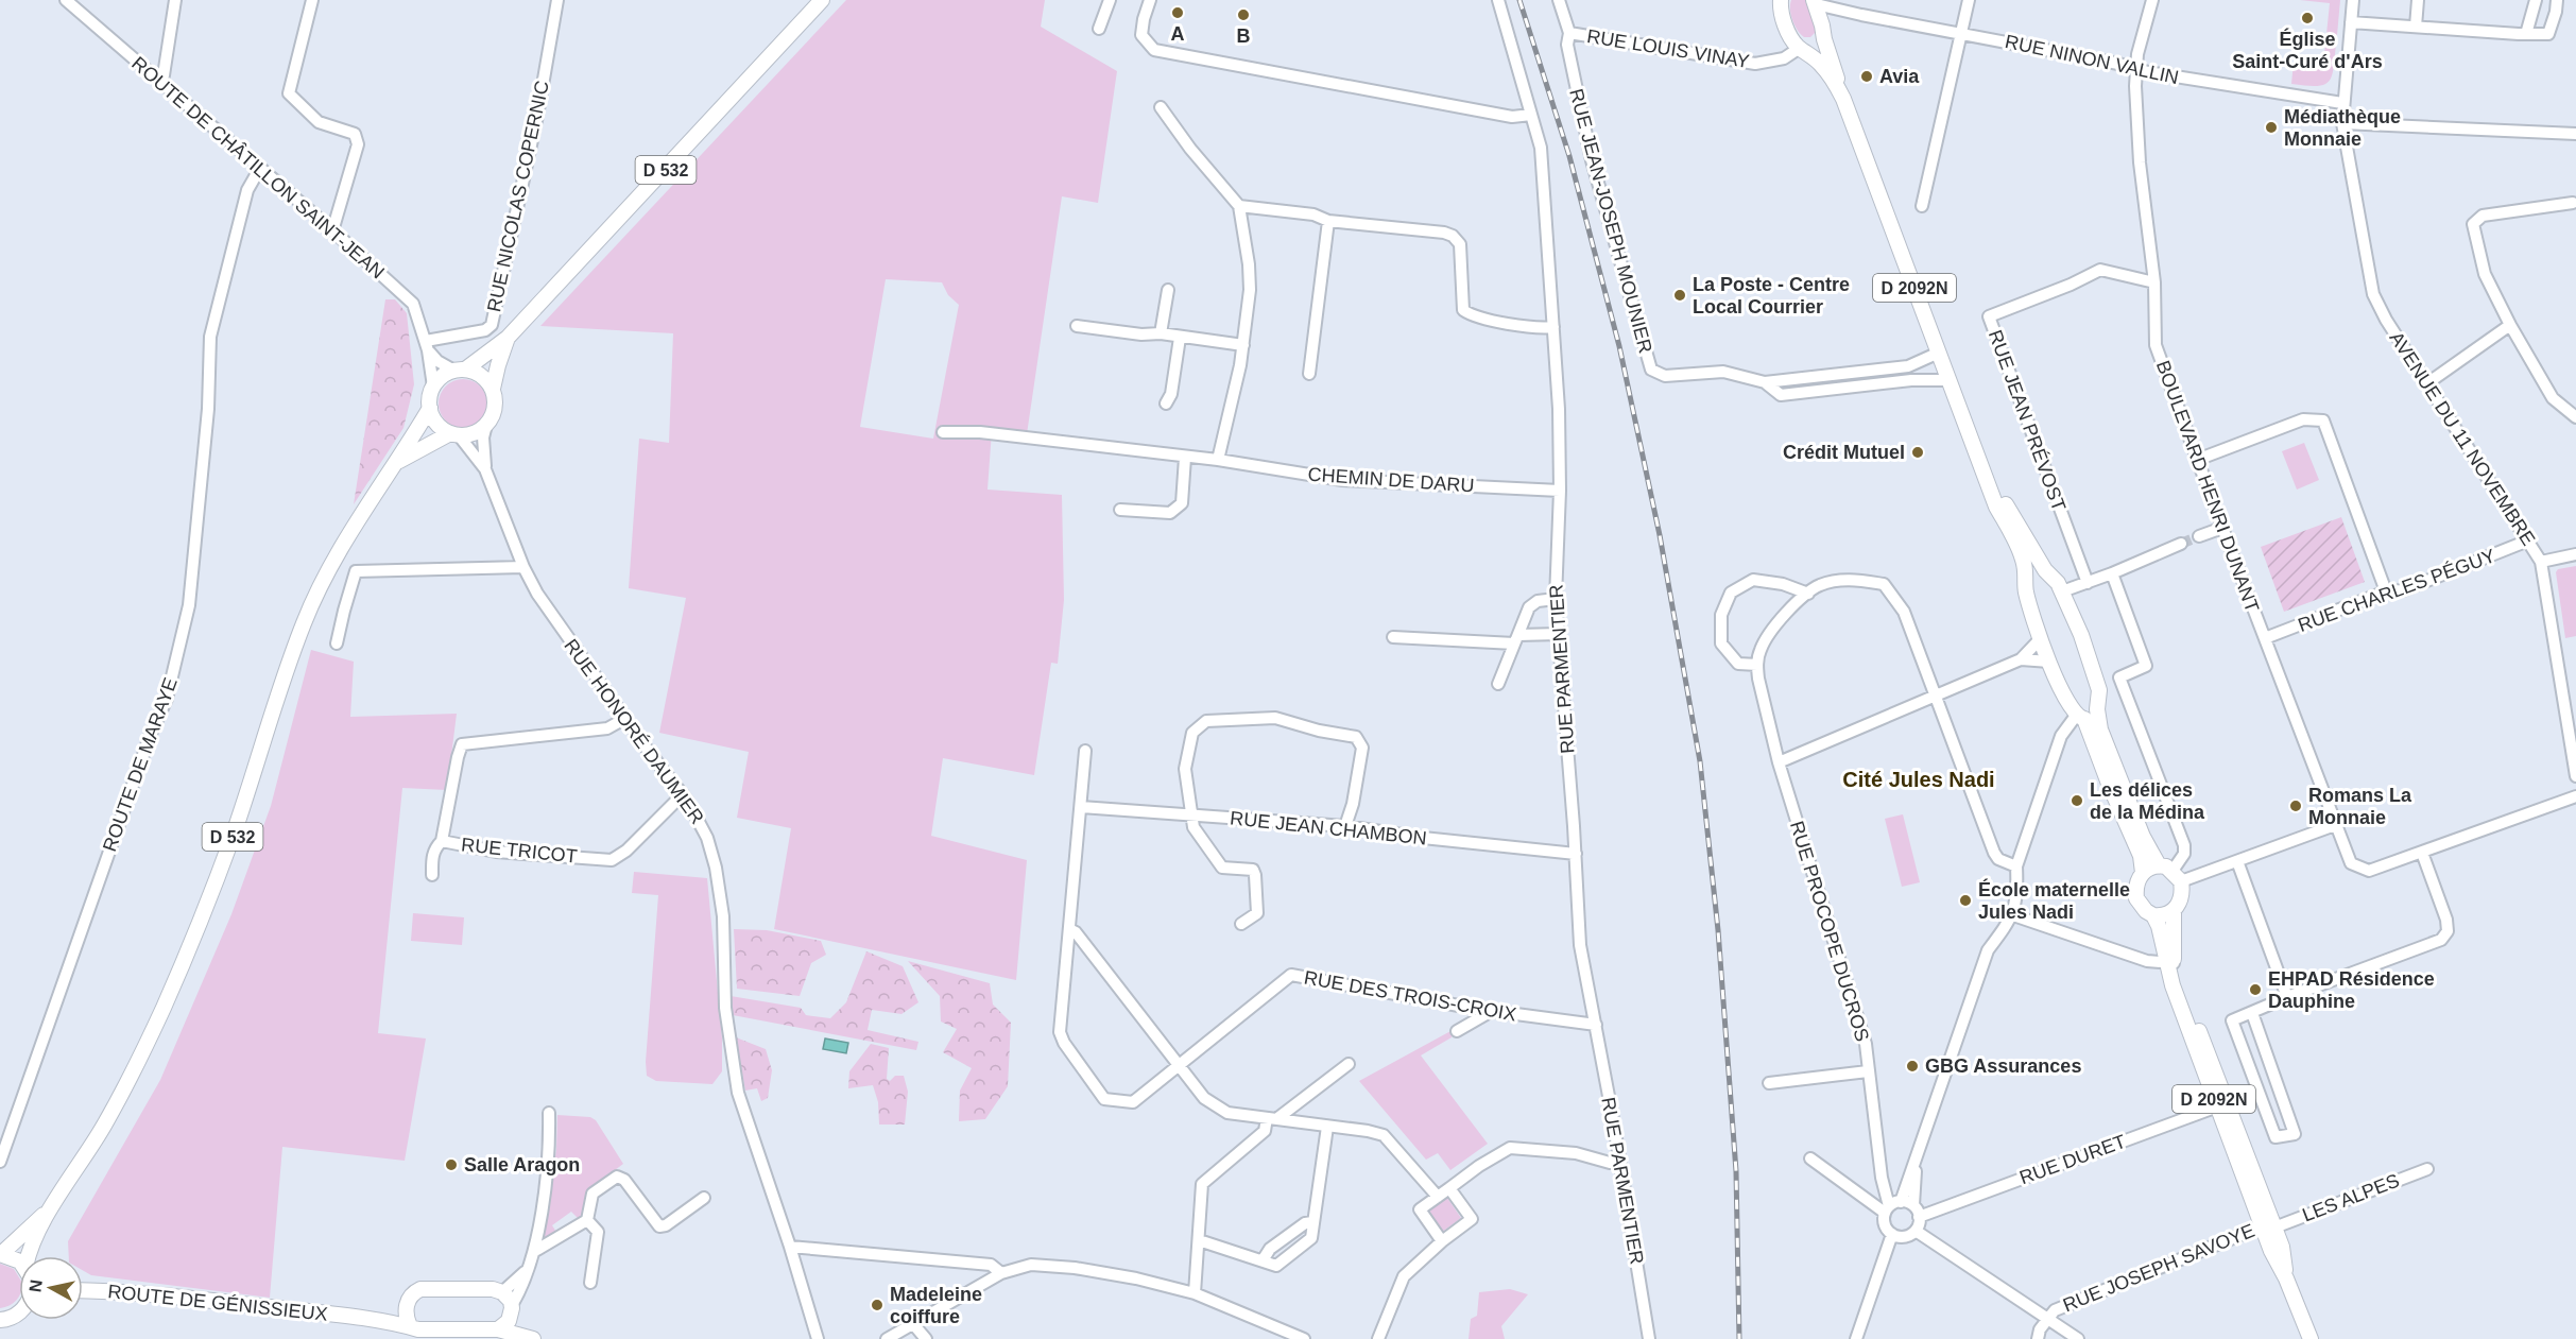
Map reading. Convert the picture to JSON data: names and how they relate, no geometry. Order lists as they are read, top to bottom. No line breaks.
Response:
{"streets":{"main road":["D 532","D 2092N","ROUTE DE GÉNISSIEUX"],"street":["RUE LOUIS VINAY","RUE NINON VALLIN","ROUTE DE CHÂTILLON SAINT-JEAN","RUE NICOLAS COPERNIC","RUE JEAN-JOSEPH MOUNIER","RUE JEAN PRÉVOST","AVENUE DU 11 NOVEMBRE","CHEMIN DE DARU","BOULEVARD HENRI DUNANT","RUE CHARLES PÉGUY","RUE PARMENTIER","RUE HONORÉ DAUMIER","ROUTE DE MARAYE","RUE JEAN CHAMBON","RUE TRICOT","RUE PROCOPE DUCROS","RUE DES TROIS-CROIX","RUE DURET","LES ALPES","RUE JOSEPH SAVOYE"]},"crossings":[["RUE LOUIS VINAY","RUE JEAN-JOSEPH MOUNIER"],["RUE LOUIS VINAY","D 2092N"],["RUE NINON VALLIN","AVENUE DU 11 NOVEMBRE"],["RUE NINON VALLIN","BOULEVARD HENRI DUNANT"],["ROUTE DE CHÂTILLON SAINT-JEAN","D 532"],["ROUTE DE CHÂTILLON SAINT-JEAN","RUE NICOLAS COPERNIC"],["ROUTE DE CHÂTILLON SAINT-JEAN","RUE HONORÉ DAUMIER"],["ROUTE DE CHÂTILLON SAINT-JEAN","ROUTE DE MARAYE"],["D 532","RUE HONORÉ DAUMIER"],["RUE JEAN-JOSEPH MOUNIER","D 2092N"],["D 2092N","RUE DURET"],["D 2092N","LES ALPES"],["D 2092N","RUE JOSEPH SAVOYE"],["RUE JEAN PRÉVOST","BOULEVARD HENRI DUNANT"],["AVENUE DU 11 NOVEMBRE","RUE CHARLES PÉGUY"],["CHEMIN DE DARU","RUE PARMENTIER"],["BOULEVARD HENRI DUNANT","RUE CHARLES PÉGUY"],["RUE PARMENTIER","RUE JEAN CHAMBON"],["RUE PARMENTIER","RUE DES TROIS-CROIX"],["RUE HONORÉ DAUMIER","RUE TRICOT"],["RUE JEAN CHAMBON","RUE DES TROIS-CROIX"],["RUE PROCOPE DUCROS","RUE DURET"],["LES ALPES","RUE JOSEPH SAVOYE"]],"districts":["Cité Jules Nadi"],"places":["A","B","Église Saint-Curé d'Ars","Avia","Médiathèque Monnaie","La Poste - Centre Local Courrier","Crédit Mutuel","Les délices de la Médina","Romans La Monnaie","École maternelle Jules Nadi","EHPAD Résidence Dauphine","GBG Assurances","Salle Aragon","Madeleine coiffure"],"north":"left"}
